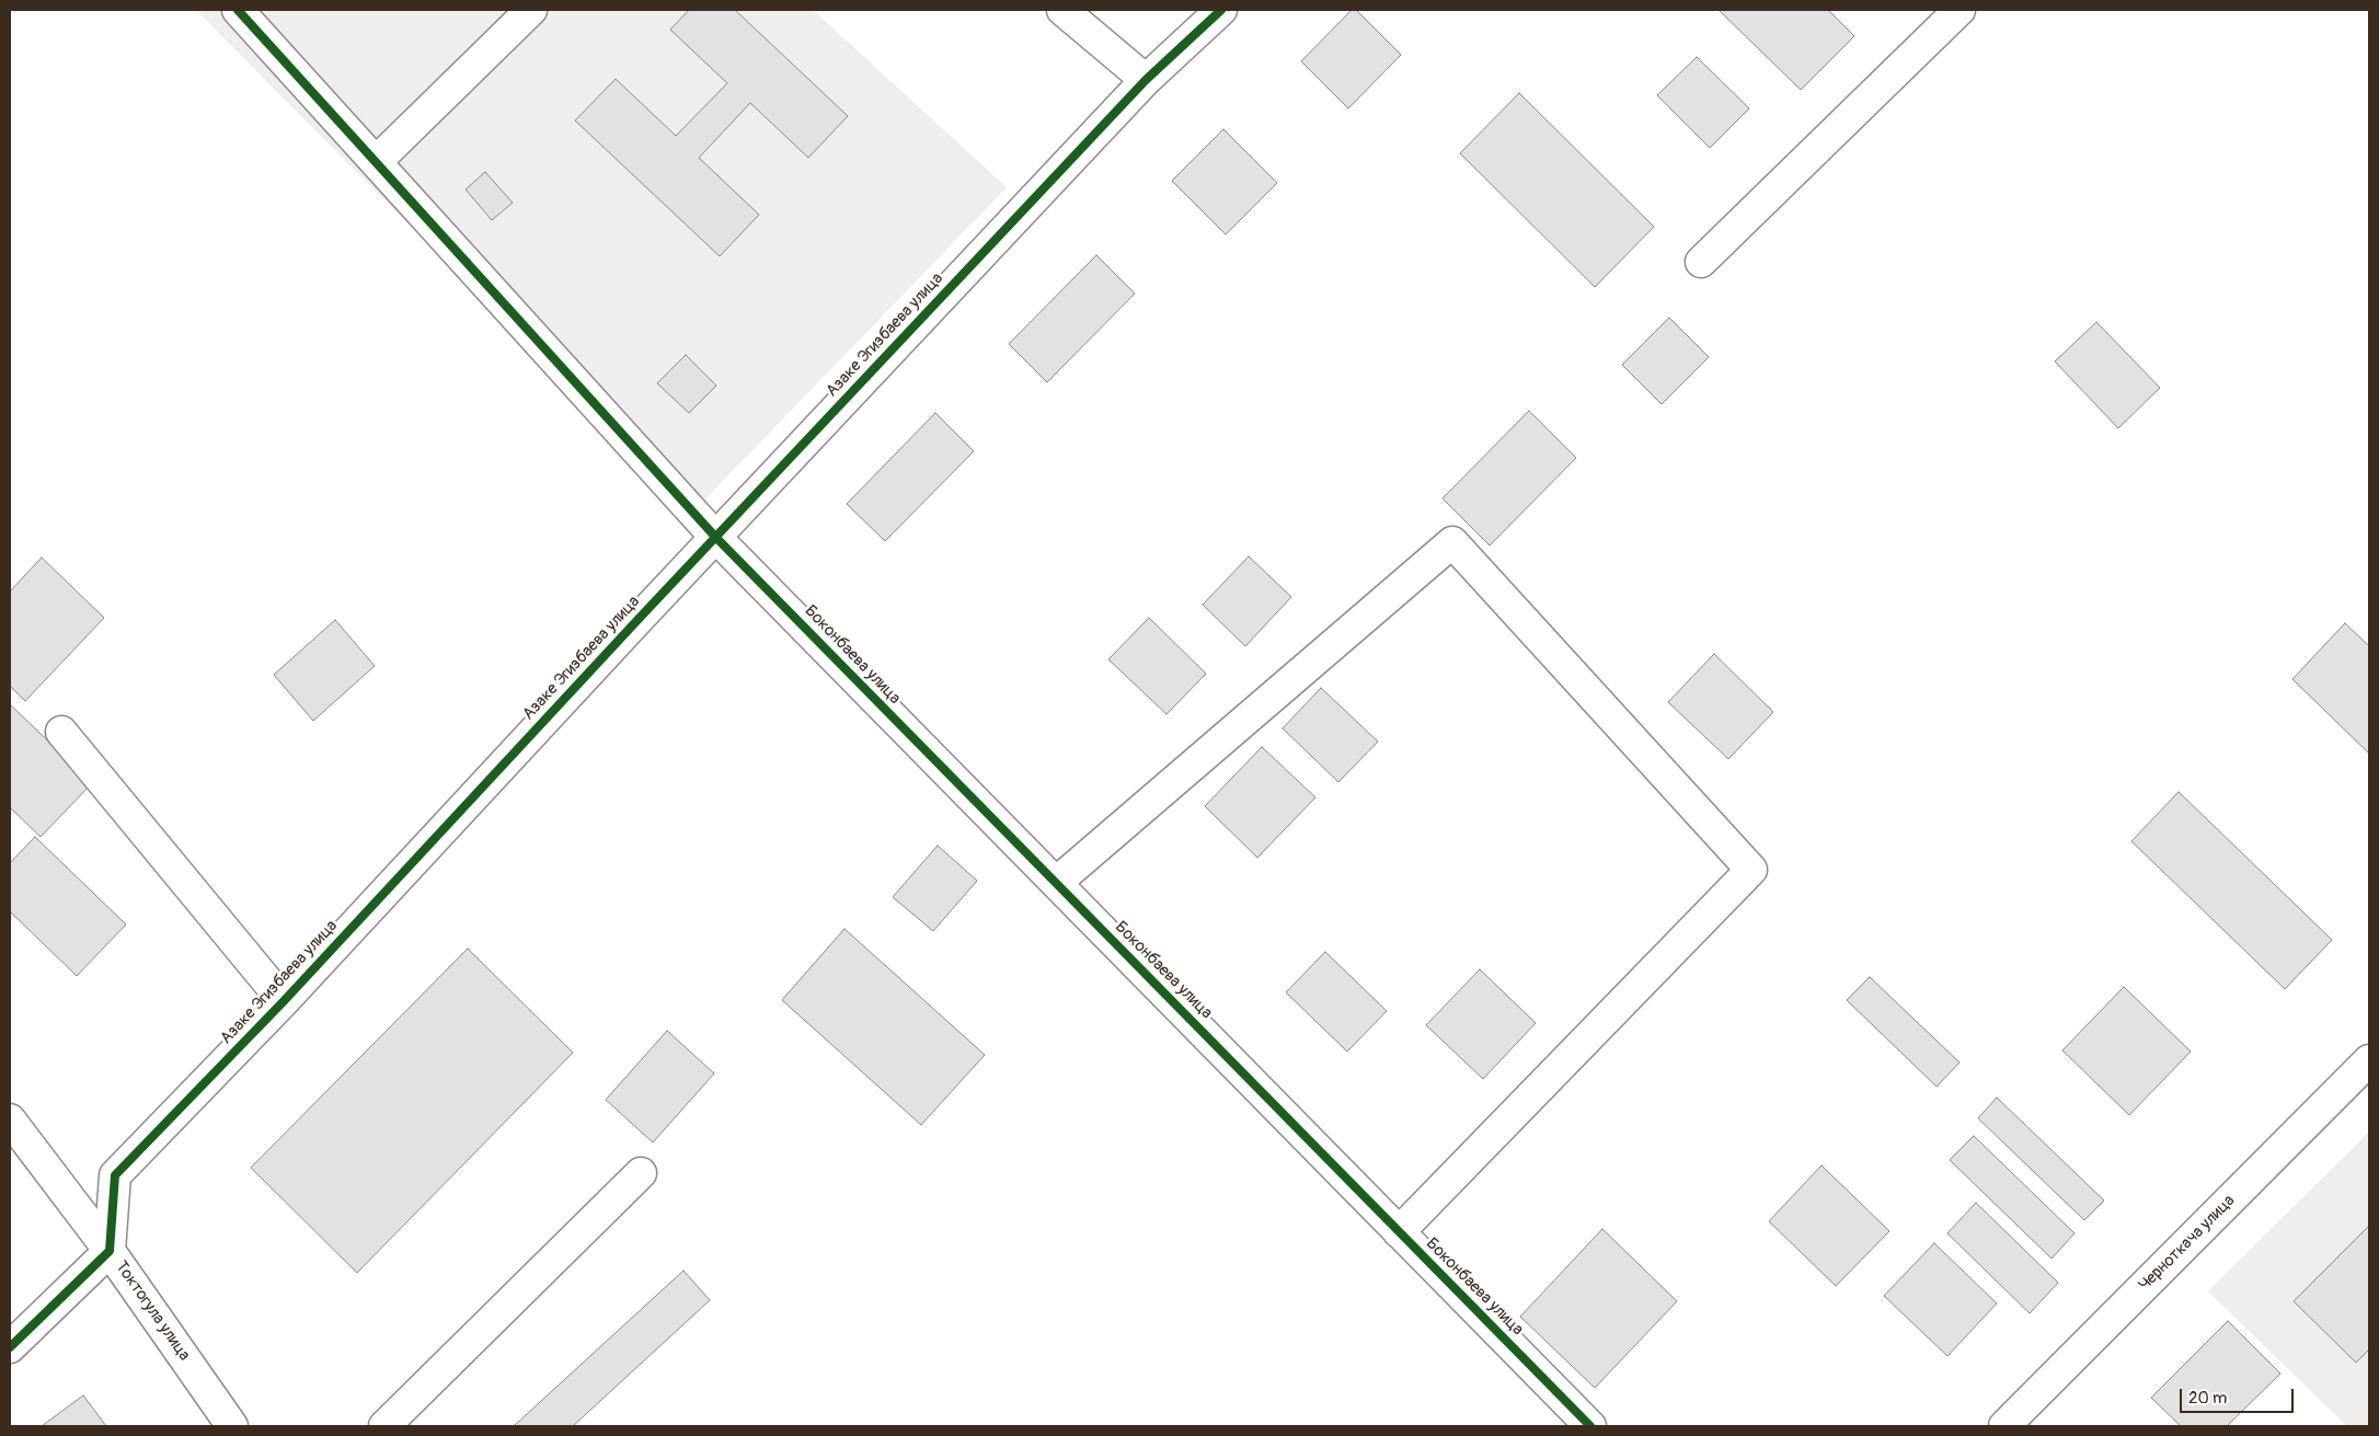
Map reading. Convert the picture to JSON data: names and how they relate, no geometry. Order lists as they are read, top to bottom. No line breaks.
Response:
{"streets":{"street":["Азаке Эгизбаева улица","Боконбаева улица","Черноткача улица","Токтогула улица"]},"crossings":[["Азаке Эгизбаева улица","Боконбаева улица"],["Азаке Эгизбаева улица","Токтогула улица"]],"scale_bar":"20 m"}
